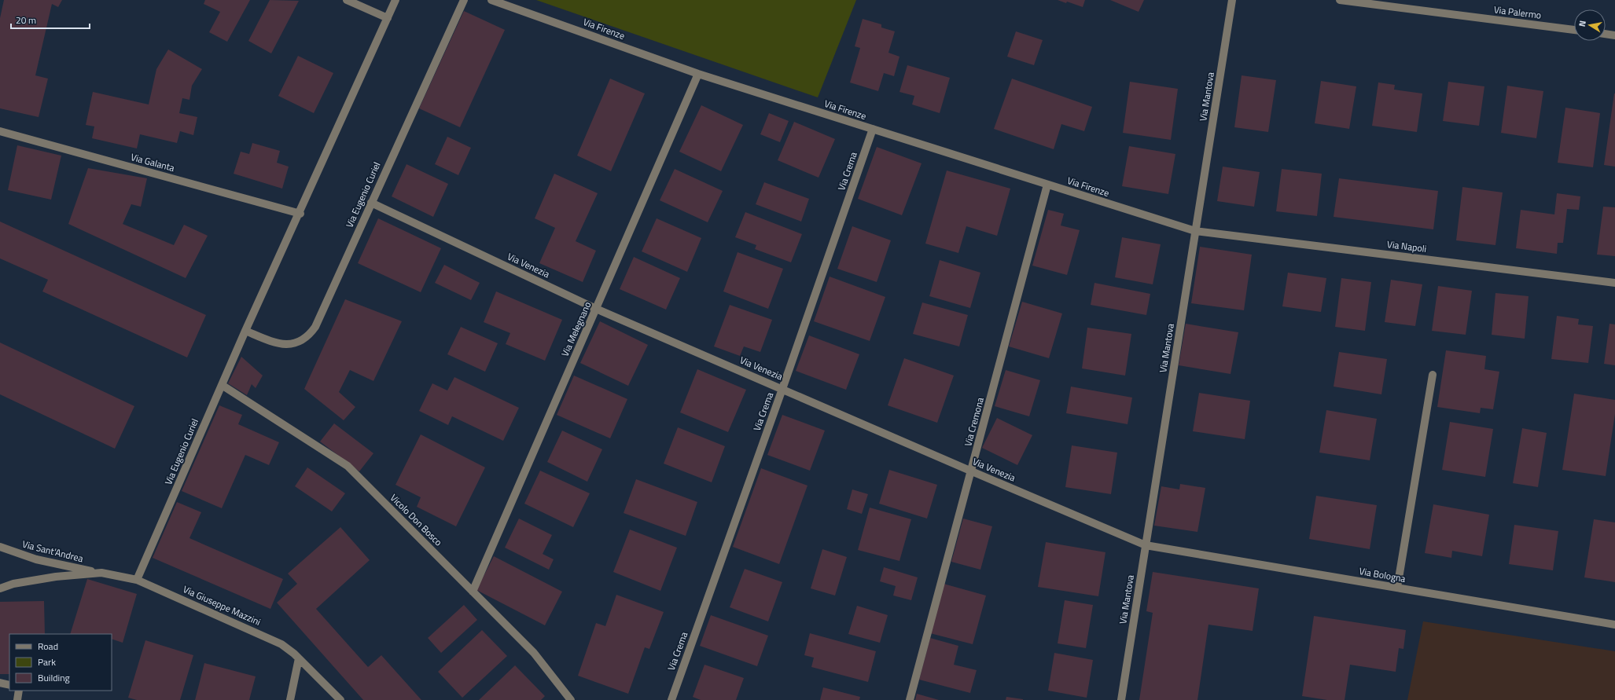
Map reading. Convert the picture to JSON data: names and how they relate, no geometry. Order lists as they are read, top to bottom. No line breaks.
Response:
{"streets":{"street":["Via Palermo","Via Firenze","Via Mantova","Via Galanta","Via Crema","Via Eugenio Curiel","Via Napoli","Via Venezia","Via Melegnano","Via Cremona","Vicolo Don Bosco","Via Sant'Andrea","Via Bologna","Via Giuseppe Mazzini"]},"crossings":[["Via Firenze","Via Mantova"],["Via Firenze","Via Crema"],["Via Firenze","Via Napoli"],["Via Firenze","Via Melegnano"],["Via Firenze","Via Cremona"],["Via Mantova","Via Napoli"],["Via Mantova","Via Venezia"],["Via Mantova","Via Bologna"],["Via Galanta","Via Eugenio Curiel"],["Via Crema","Via Venezia"],["Via Eugenio Curiel","Via Venezia"],["Via Eugenio Curiel","Vicolo Don Bosco"],["Via Eugenio Curiel","Via Giuseppe Mazzini"],["Via Venezia","Via Melegnano"],["Via Venezia","Via Cremona"],["Via Venezia","Via Bologna"],["Via Melegnano","Vicolo Don Bosco"],["Via Sant'Andrea","Via Giuseppe Mazzini"]],"legend":["Road","Park","Building"],"scale_bar":"20 m","north":"left"}
